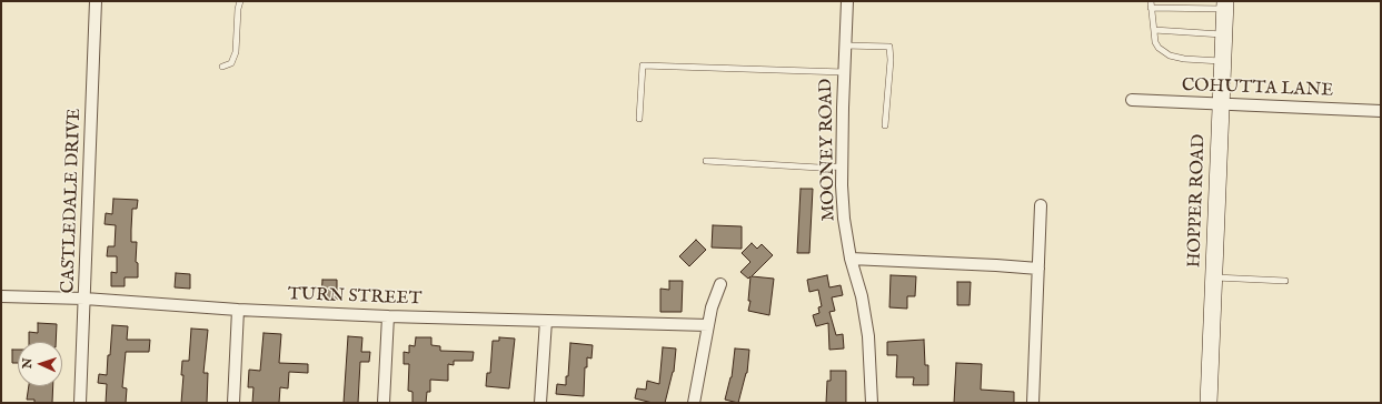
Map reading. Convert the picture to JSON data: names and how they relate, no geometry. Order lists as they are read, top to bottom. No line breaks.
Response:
{"streets":{"main road":["HOPPER ROAD"],"street":["COHUTTA LANE","MOONEY ROAD","CASTLEDALE DRIVE","TURN STREET"]},"crossings":[["COHUTTA LANE","HOPPER ROAD"],["CASTLEDALE DRIVE","TURN STREET"]],"north":"left"}
